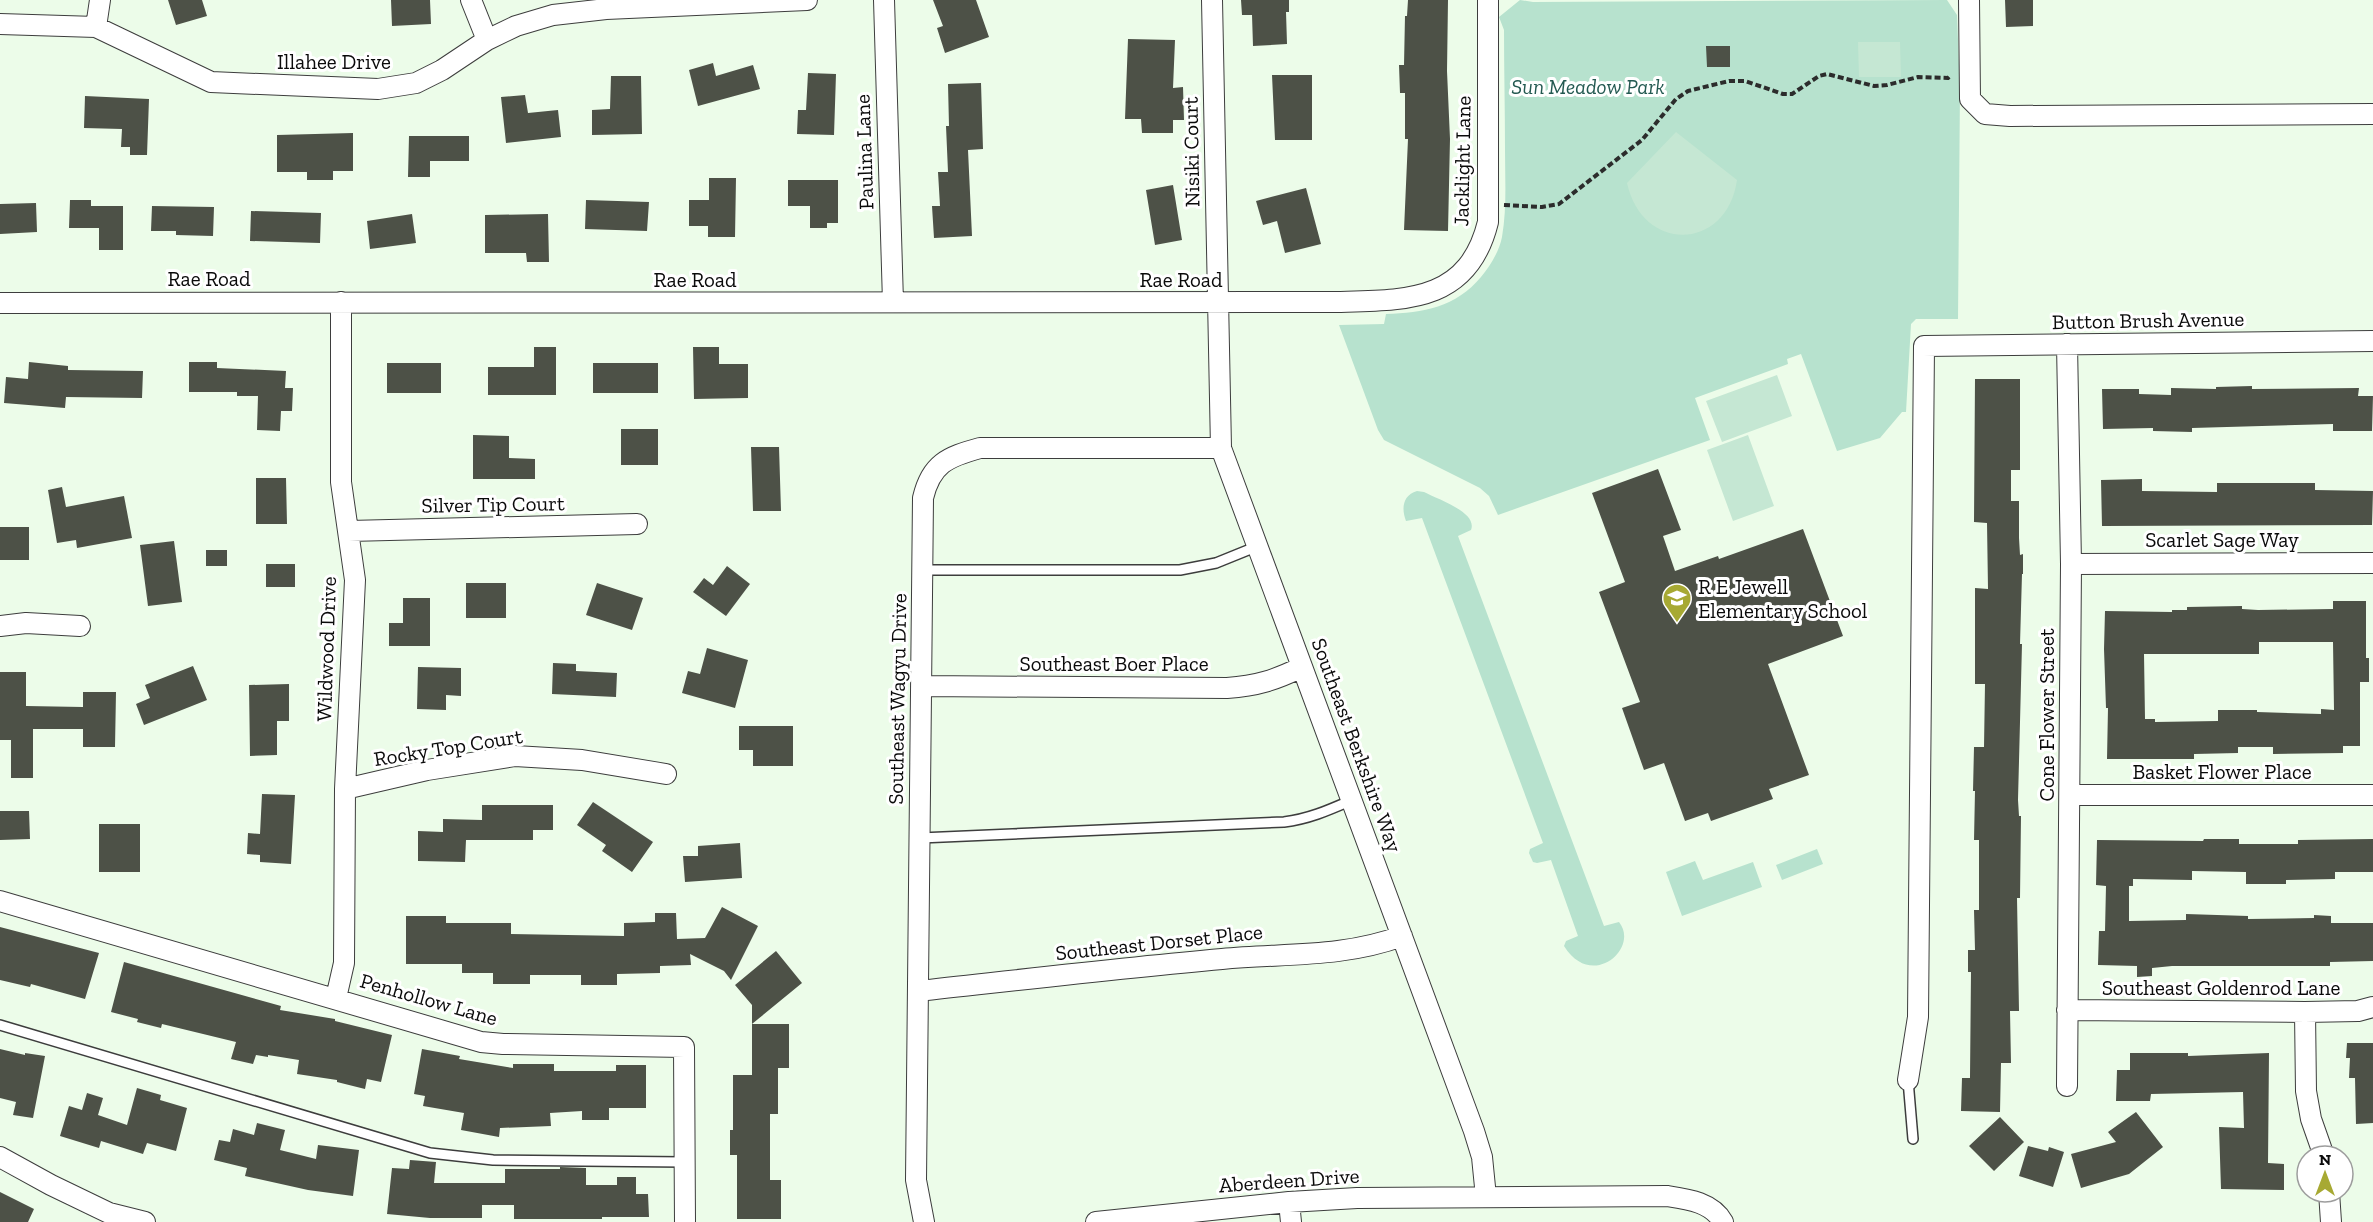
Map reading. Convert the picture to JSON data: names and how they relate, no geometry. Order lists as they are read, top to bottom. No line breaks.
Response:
{"streets":{"street":["Illahee Drive","Paulina Lane","Nisiki Court","Jacklight Lane","Rae Road","Button Brush Avenue","Silver Tip Court","Scarlet Sage Way","Wildwood Drive","Southeast Boer Place","Southeast Wagyu Drive","Cone Flower Street","Southeast Berkshire Way","Rocky Top Court","Basket Flower Place","Southeast Dorset Place","Southeast Goldenrod Lane","Penhollow Lane","Aberdeen Drive"]},"crossings":[["Paulina Lane","Rae Road"],["Nisiki Court","Rae Road"],["Nisiki Court","Southeast Berkshire Way"],["Jacklight Lane","Rae Road"],["Rae Road","Wildwood Drive"],["Rae Road","Southeast Berkshire Way"],["Button Brush Avenue","Cone Flower Street"],["Silver Tip Court","Wildwood Drive"],["Scarlet Sage Way","Cone Flower Street"],["Wildwood Drive","Rocky Top Court"],["Wildwood Drive","Penhollow Lane"],["Southeast Boer Place","Southeast Wagyu Drive"],["Southeast Boer Place","Southeast Berkshire Way"],["Southeast Wagyu Drive","Southeast Berkshire Way"],["Southeast Wagyu Drive","Southeast Dorset Place"],["Cone Flower Street","Basket Flower Place"],["Cone Flower Street","Southeast Goldenrod Lane"],["Southeast Berkshire Way","Southeast Dorset Place"],["Southeast Berkshire Way","Aberdeen Drive"]],"parks":["Sun Meadow Park"],"places":{"school or university":["R E Jewell Elementary School"]},"north":"top"}
